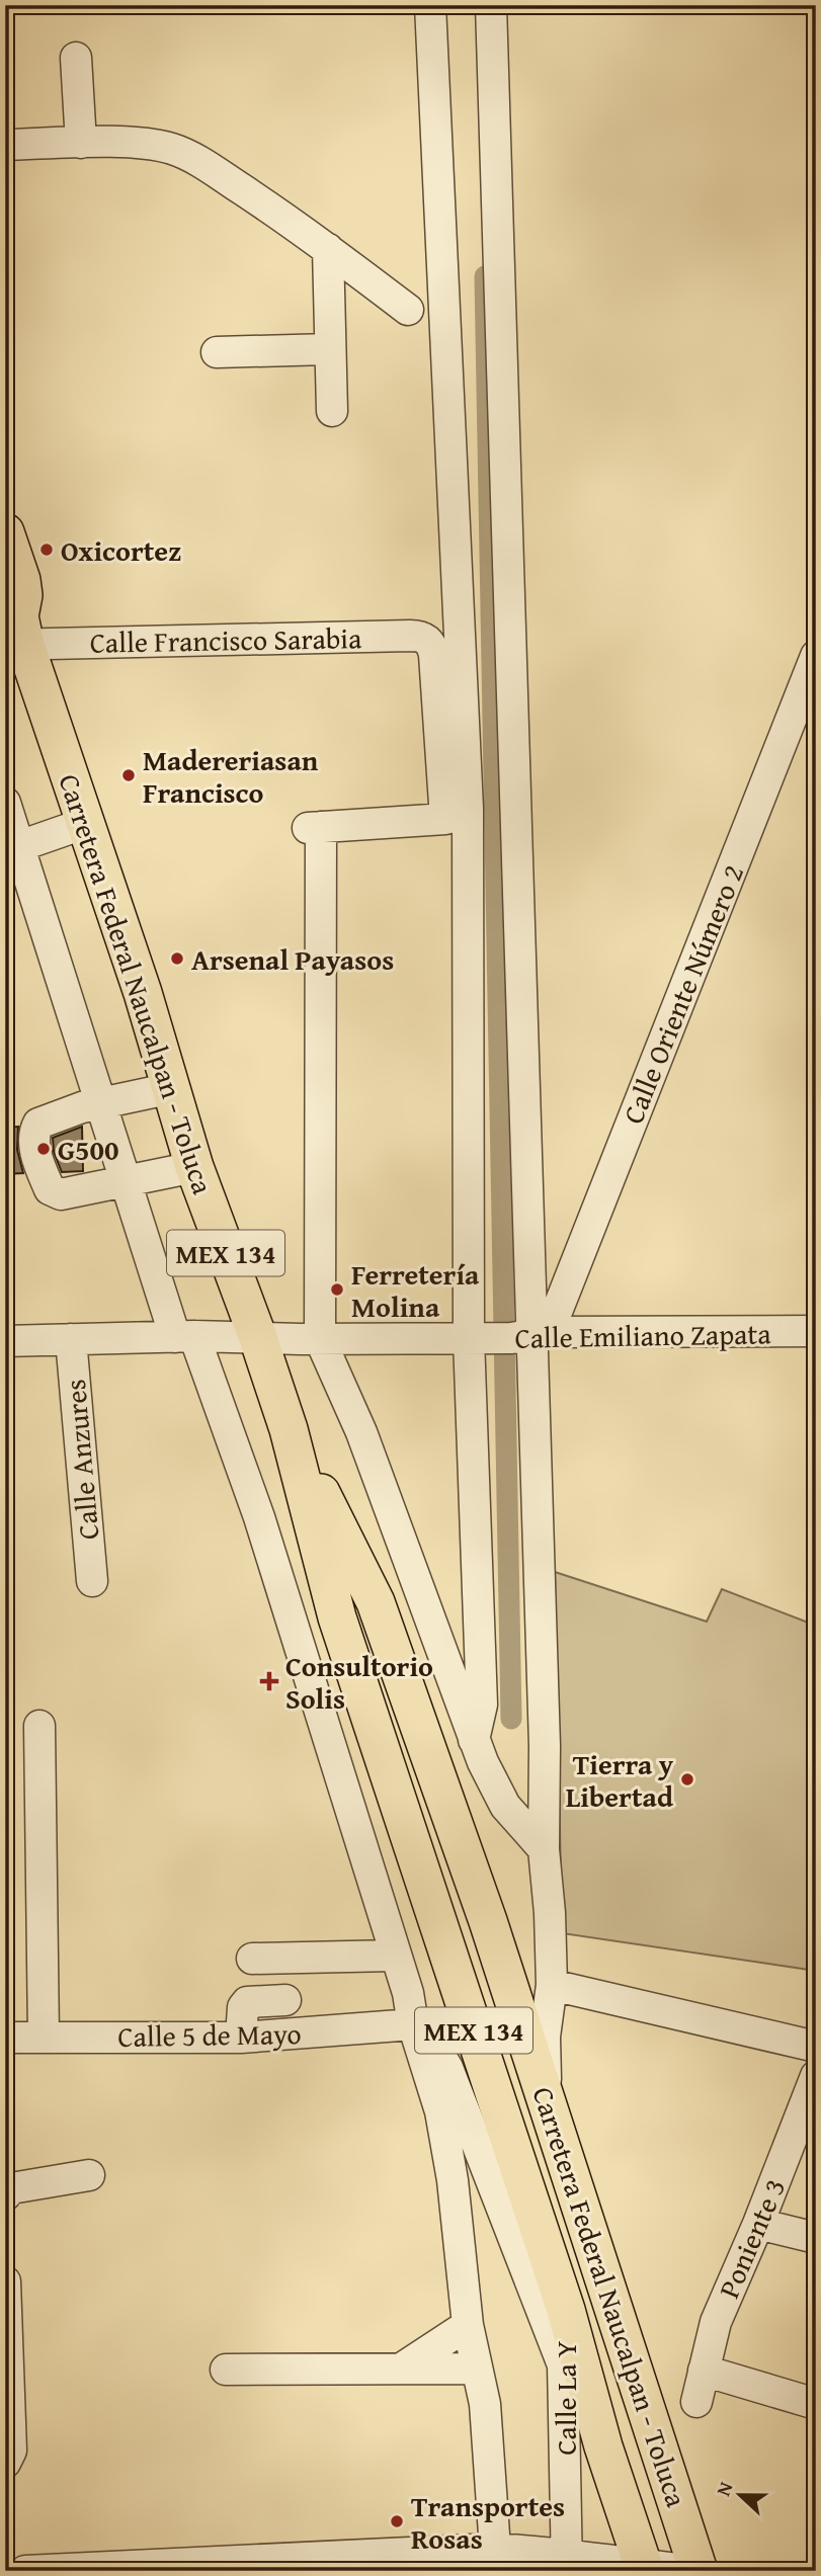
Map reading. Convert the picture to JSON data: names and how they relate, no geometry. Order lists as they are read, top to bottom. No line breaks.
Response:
{"streets":{"main road":["Carretera Federal Naucalpan - Toluca","MEX 134"],"street":["Calle Francisco Sarabia","Calle Oriente Número 2","Calle Emiliano Zapata","Calle Anzures","Calle 5 de Mayo","Poniente 3","Calle La Y"]},"crossings":[["Calle Francisco Sarabia","Carretera Federal Naucalpan - Toluca"],["Carretera Federal Naucalpan - Toluca","Calle Emiliano Zapata"],["Carretera Federal Naucalpan - Toluca","Calle La Y"],["Calle Oriente Número 2","Calle Emiliano Zapata"],["Calle Emiliano Zapata","Calle Anzures"]],"places":{"other":["Oxicortez","Madereriasan Francisco","Arsenal Payasos","G500","Ferretería Molina","Tierra y Libertad","Transportes Rosas"],"health":["Consultorio Solis"]},"north":"left"}
